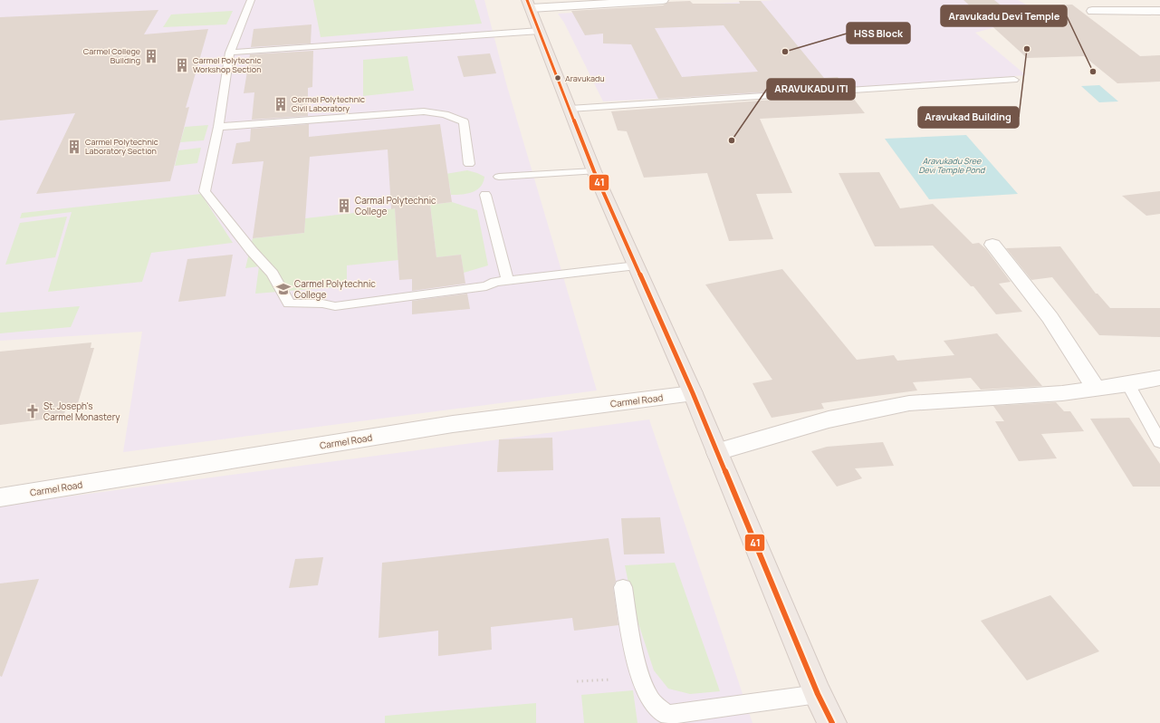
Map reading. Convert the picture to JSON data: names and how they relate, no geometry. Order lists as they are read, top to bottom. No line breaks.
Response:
{"streets":{"street":["Carmel Road"]},"water":["Aravukadu Sree Devi Temple Pond"],"places":{"other":["Aravukad Building","HSS Block","Aravukadu Devi Temple","Aravukadu","ARAVUKADU ITI"],"building":["Carmel College Building","Carmel Polytecnic Workshop Section","Cermel Polytechnic Civil Laboratory","Carmel Polytechnic Laboratory Section","Carmal Polytechnic College"],"school or university":["Carmel Polytechnic College"],"church":["St. Joseph's Carmel Monastery"]},"lines":["transit line 41"]}
